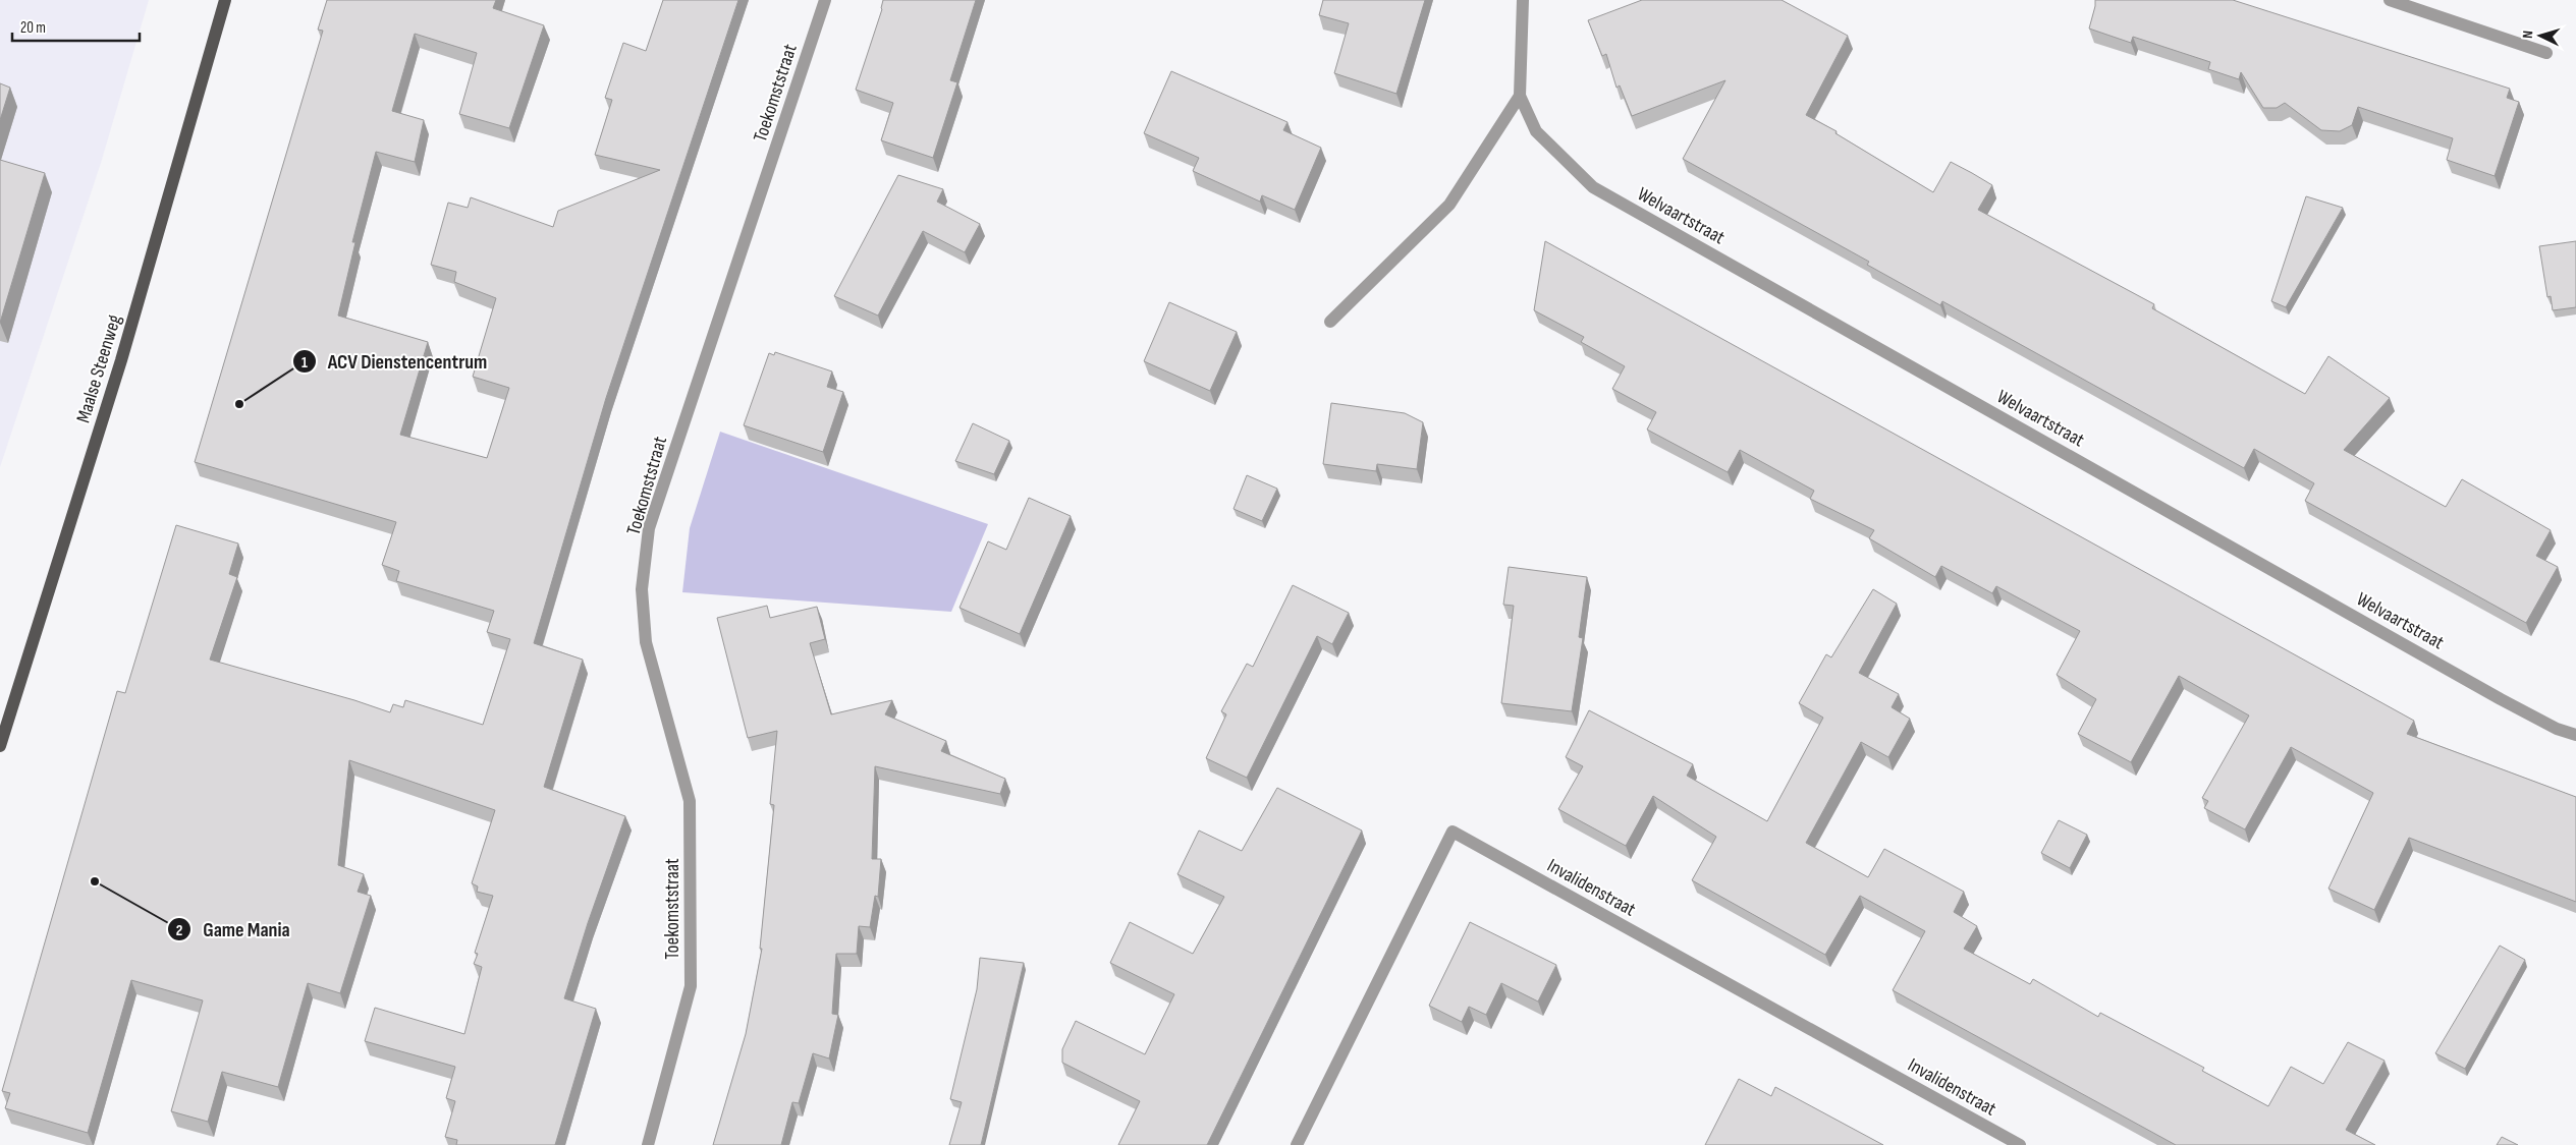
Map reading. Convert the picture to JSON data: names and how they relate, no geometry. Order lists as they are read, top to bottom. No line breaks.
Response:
{"streets":{"main road":["Maalse Steenweg"],"street":["Toekomststraat","Welvaartstraat","Invalidenstraat"]},"places":["ACV Dienstencentrum","Game Mania"],"scale_bar":"20 m","north":"left"}
